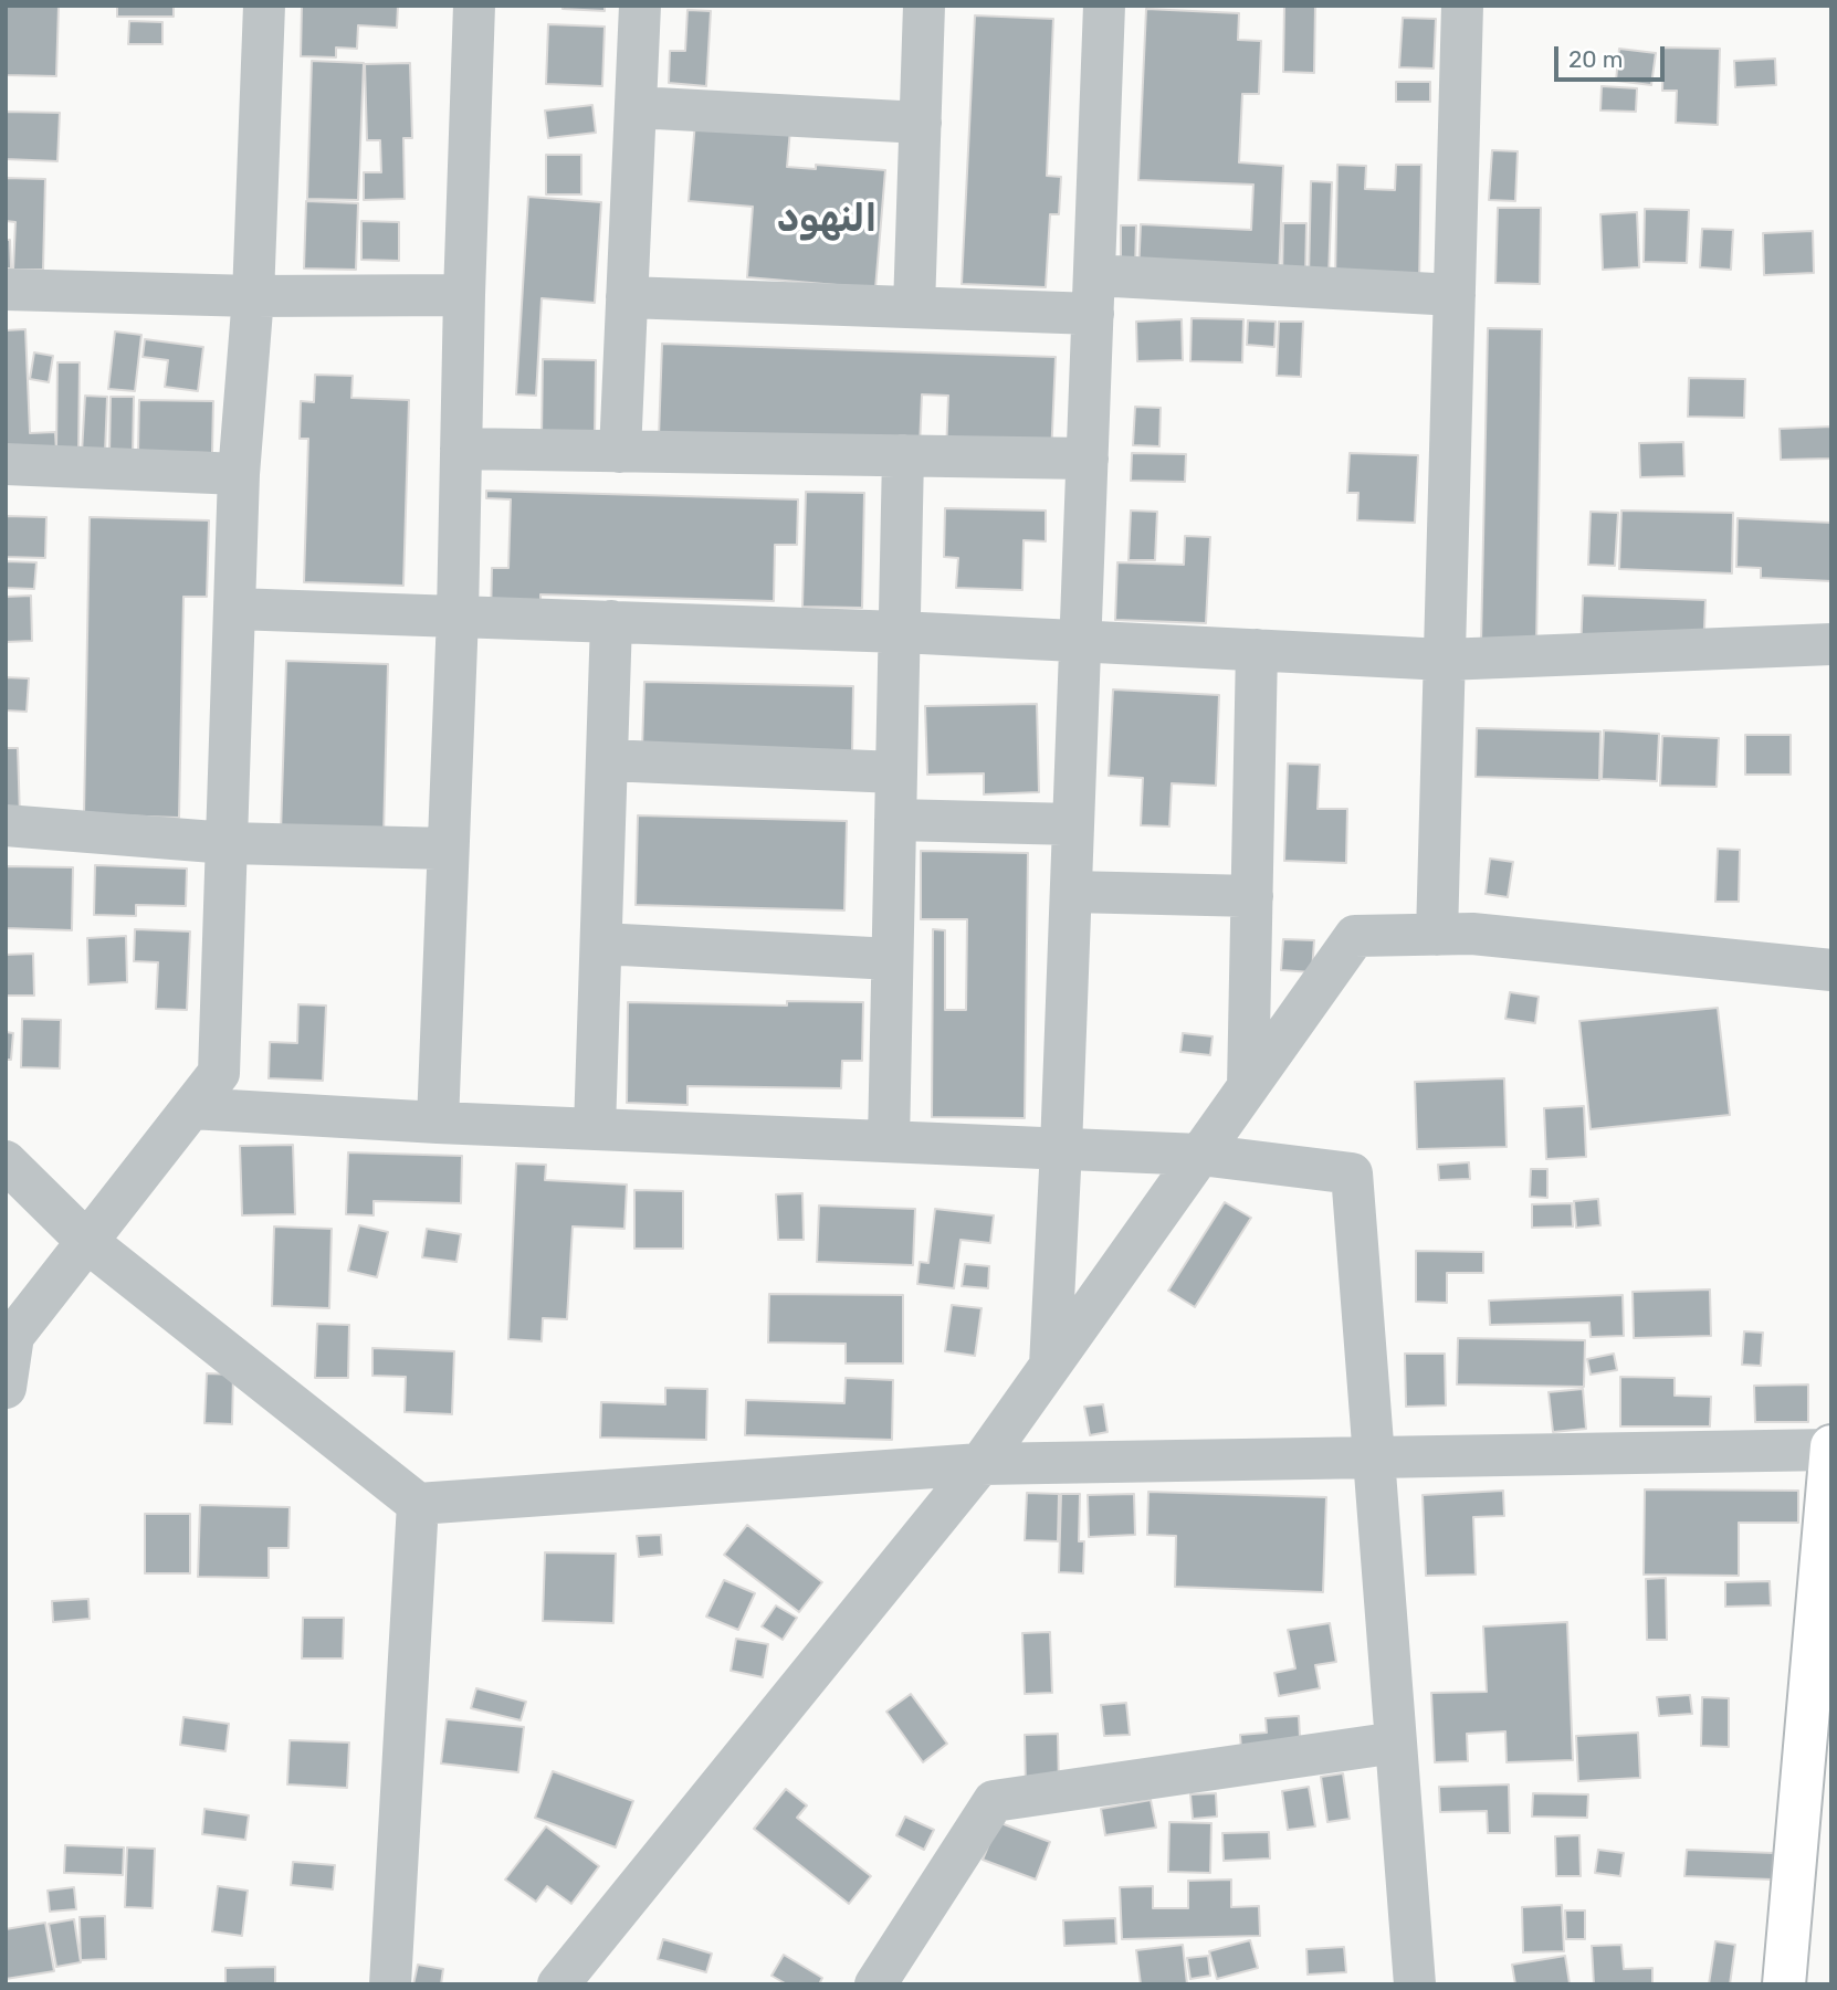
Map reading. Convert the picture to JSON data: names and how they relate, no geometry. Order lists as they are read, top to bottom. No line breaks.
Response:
{"districts":["النهود"],"scale_bar":"20 m"}
